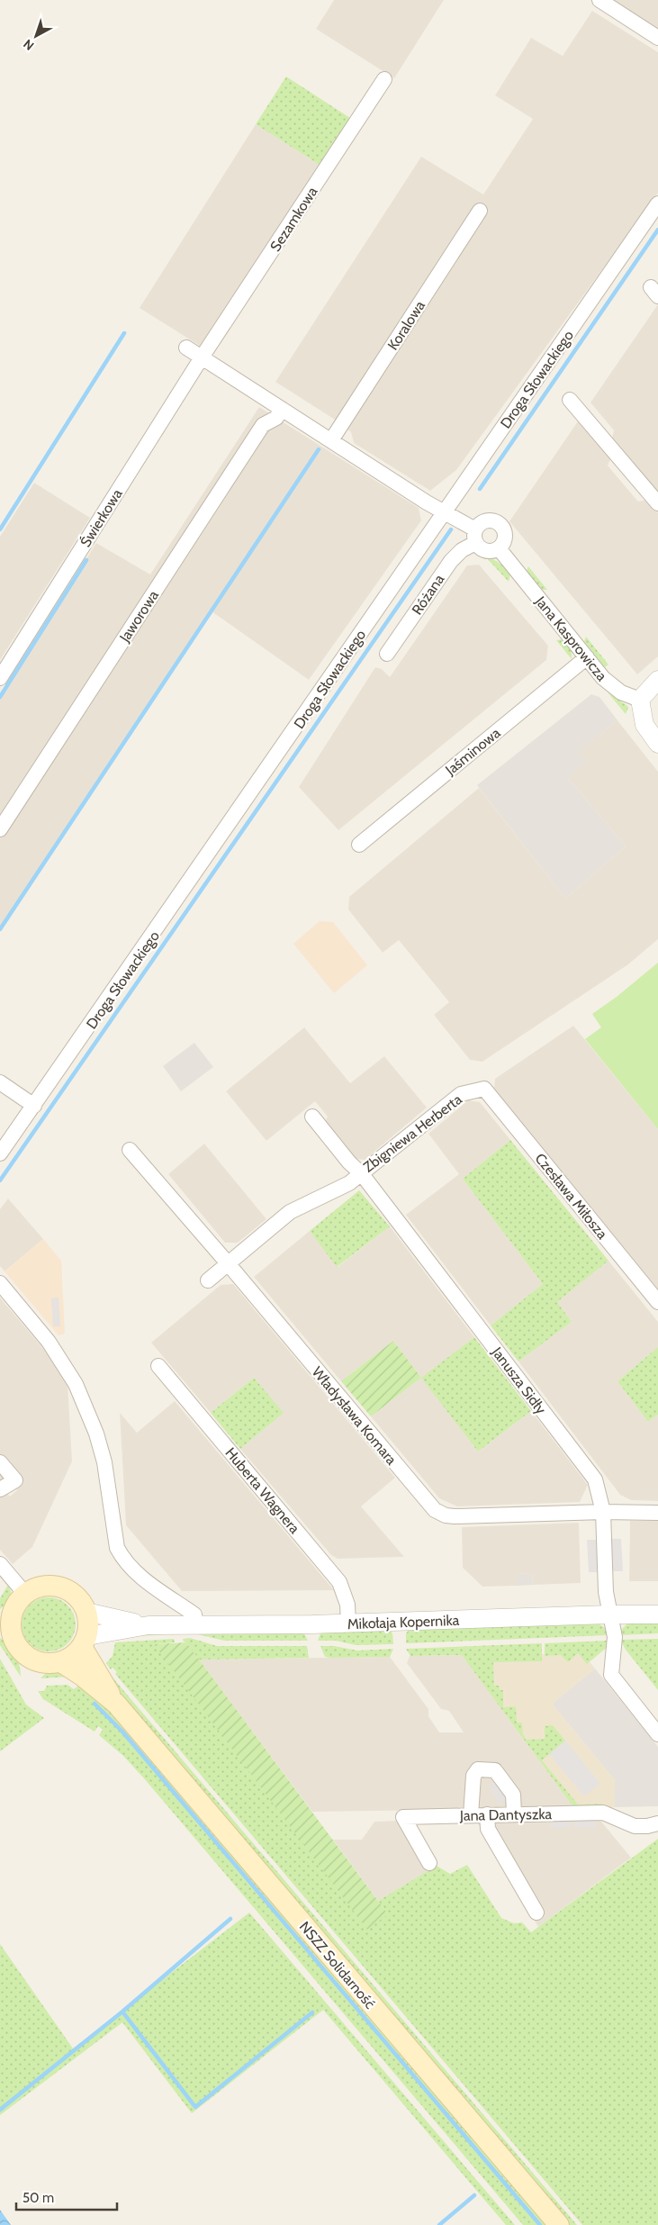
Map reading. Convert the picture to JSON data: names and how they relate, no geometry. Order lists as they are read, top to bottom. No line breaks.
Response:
{"streets":{"main road":["Mikołaja Kopernika","NSZZ Solidarność"],"street":["Sezamkowa","Koralowa","Droga Słowackiego","Świerkowa","Różana","Jaworowa","Jana Kasprowicza","Jaśminowa","Zbigniewa Herberta","Czesława Miłosza","Janusza Sidły","Władysława Komara","Huberta Wagnera","Jana Dantyszka"]},"crossings":[["Sezamkowa","Świerkowa"],["Różana","Jana Kasprowicza"],["Jana Kasprowicza","Jaśminowa"],["Zbigniewa Herberta","Czesława Miłosza"],["Zbigniewa Herberta","Janusza Sidły"],["Janusza Sidły","Władysława Komara"],["Janusza Sidły","Mikołaja Kopernika"],["Huberta Wagnera","Mikołaja Kopernika"],["Mikołaja Kopernika","NSZZ Solidarność"]],"scale_bar":"50 m","north":"bottom left"}
